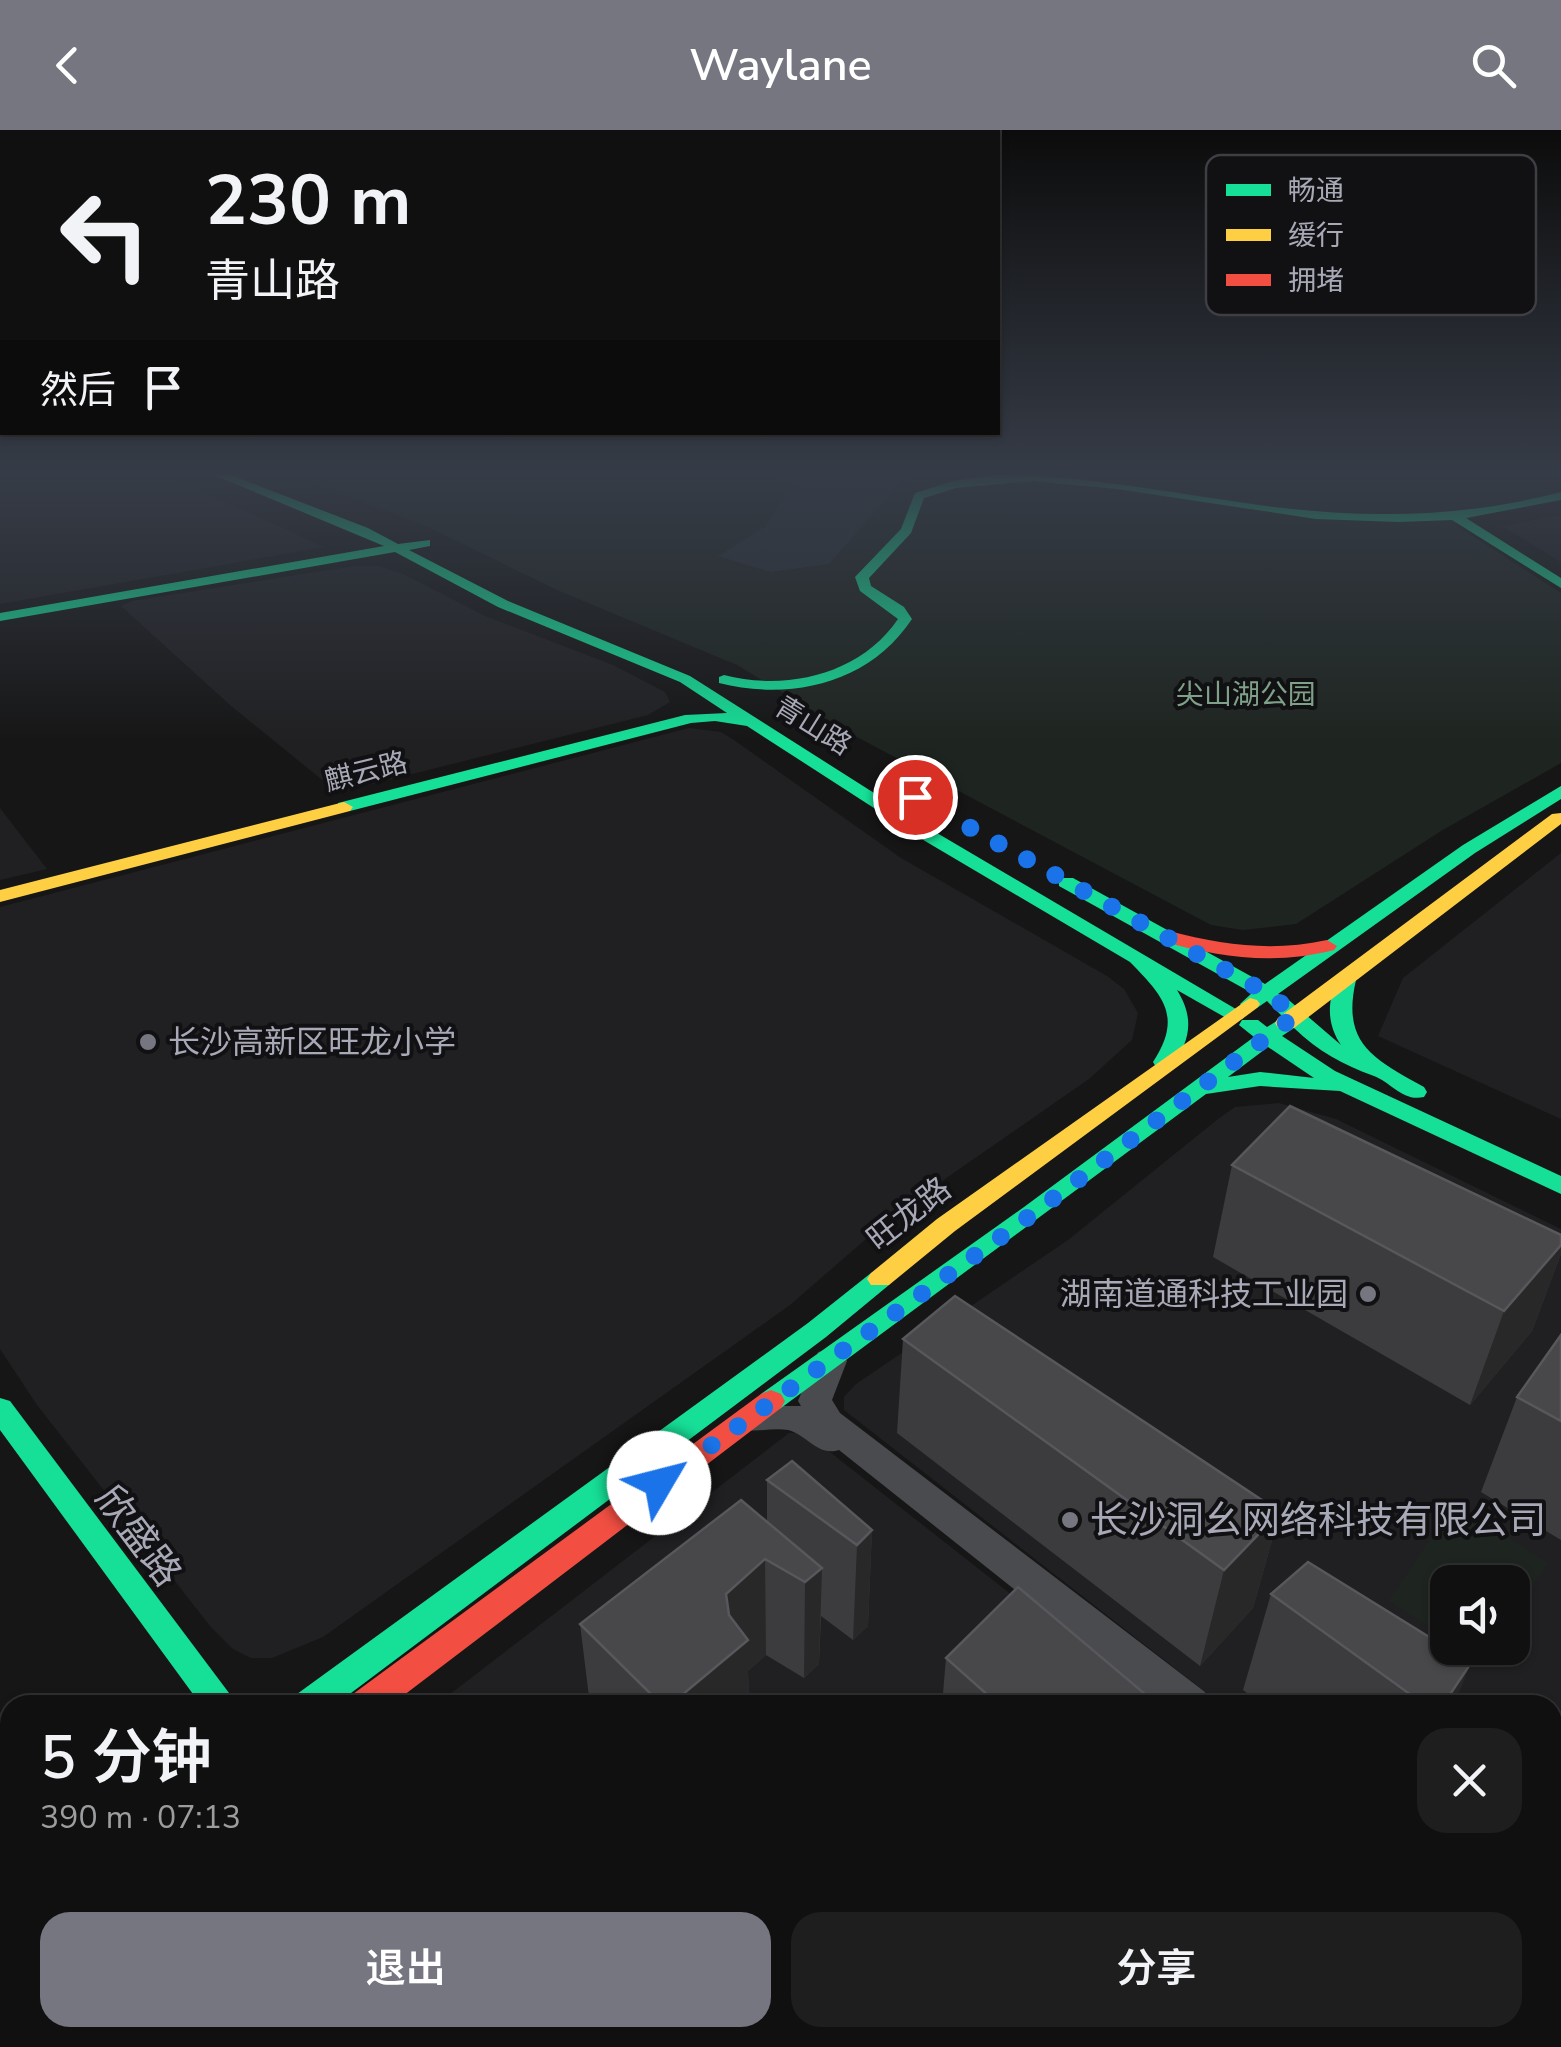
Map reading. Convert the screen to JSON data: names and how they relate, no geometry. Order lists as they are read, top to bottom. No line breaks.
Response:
{"streets":{"main road":["青山路","麒云路","旺龙路","欣盛路"]},"crossings":[["青山路","麒云路"],["青山路","旺龙路"]],"parks":["尖山湖公园"],"places":["长沙高新区旺龙小学","湖南道通科技工业园","长沙洞幺网络科技有限公司"],"legend":["畅通","缓行","拥堵"],"page":{"header":"Waylane","turn":["230 m","青山路"],"then":"然后","heading":["5 分钟","390 m · 07:13"],"buttons":["退出","分享"]}}
